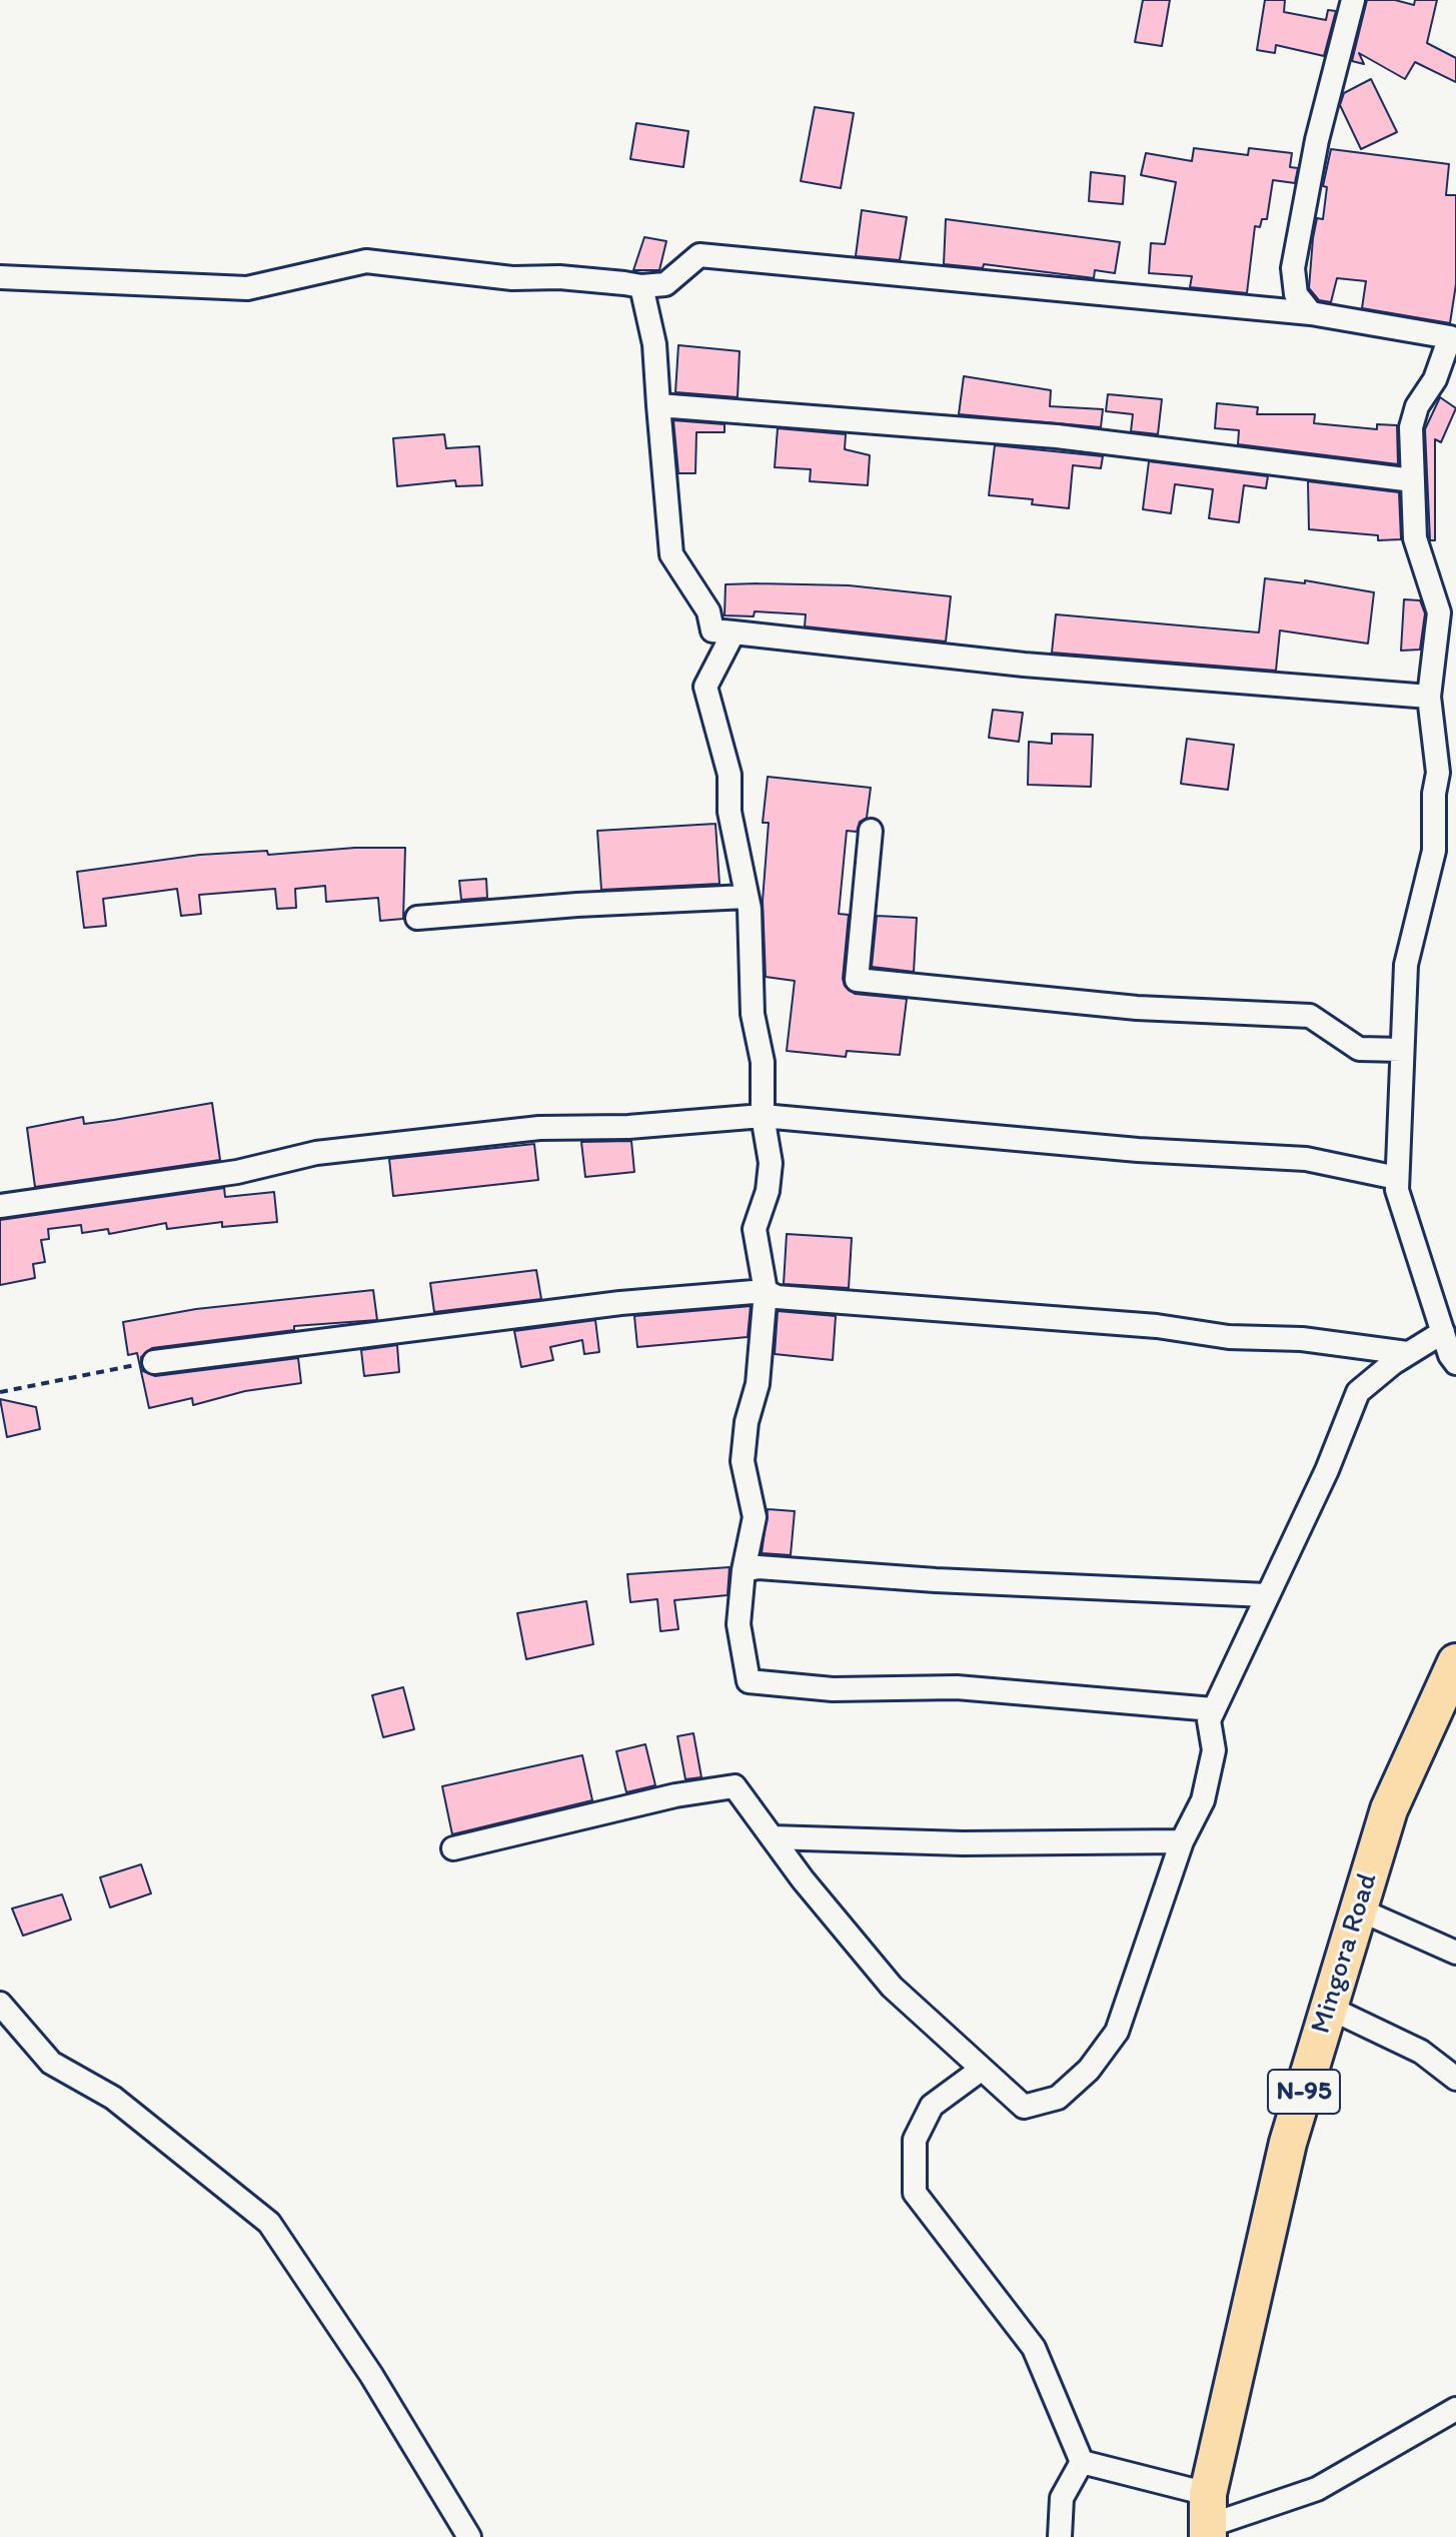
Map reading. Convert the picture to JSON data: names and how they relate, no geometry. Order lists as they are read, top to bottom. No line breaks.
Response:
{"streets":{"highway":["Mingora Road","N-95"]}}
